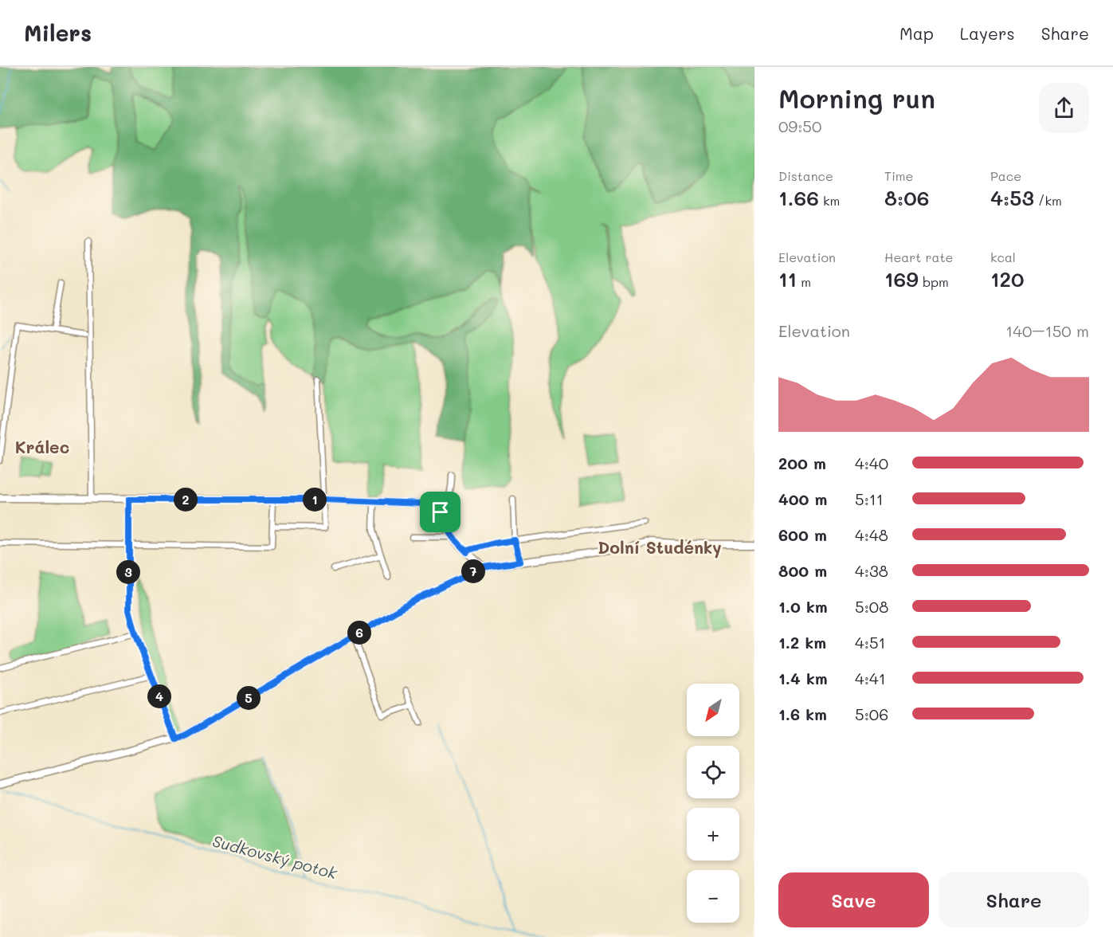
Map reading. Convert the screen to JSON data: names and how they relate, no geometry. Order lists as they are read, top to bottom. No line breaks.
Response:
{"districts":["Králec","Dolní Studénky"],"water":["Sudkovský potok"],"north":"bottom left","page":{"header":"Milers","nav":["Map","Layers","Share"],"heading":["Morning run","09:50"],"stats":[["Distance","1.66 km"],["Time","8:06"],["Pace","4:53 /km"],["Elevation","11 m"],["Heart rate","169 bpm"],["kcal","120"]],"chart":["Elevation","140–150 m"],"list":[{"name":"200 m","note":"4:40"},{"name":"400 m","note":"5:11"},{"name":"600 m","note":"4:48"},{"name":"800 m","note":"4:38"},{"name":"1.0 km","note":"5:08"},{"name":"1.2 km","note":"4:51"},{"name":"1.4 km","note":"4:41"},{"name":"1.6 km","note":"5:06"}],"pins":["1","2","7","3","6","4","5"],"map_buttons":["+","−"],"buttons":["Save","Share"]}}
